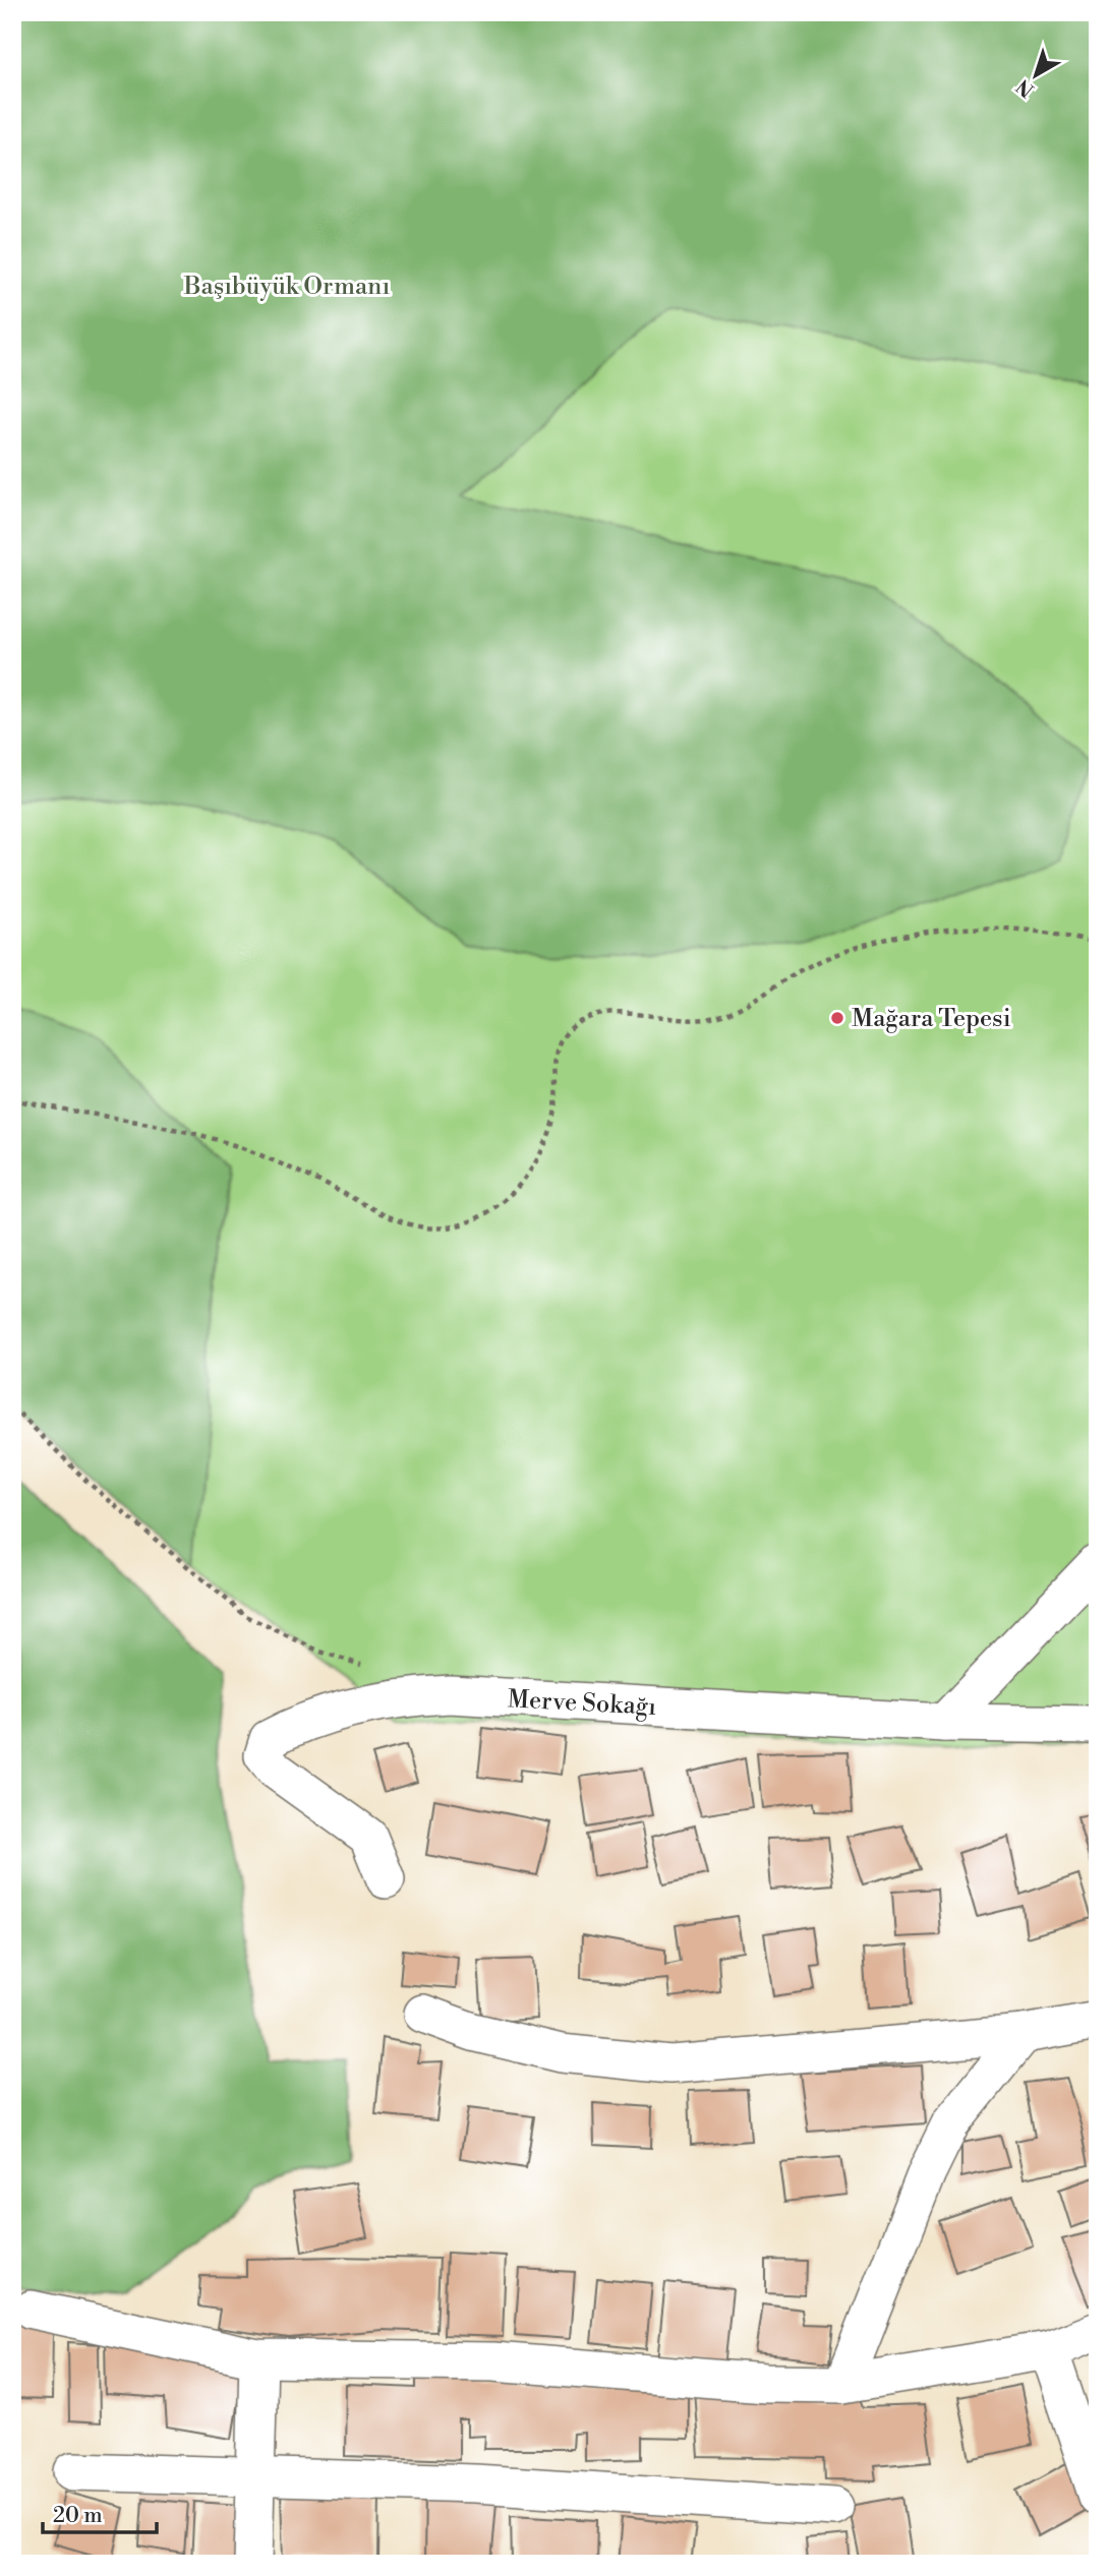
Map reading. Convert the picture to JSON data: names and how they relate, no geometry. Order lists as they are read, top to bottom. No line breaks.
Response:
{"streets":{"street":["Merve Sokağı"]},"parks":["Başıbüyük Ormanı"],"places":["Mağara Tepesi"],"scale_bar":"20 m","north":"bottom left"}
